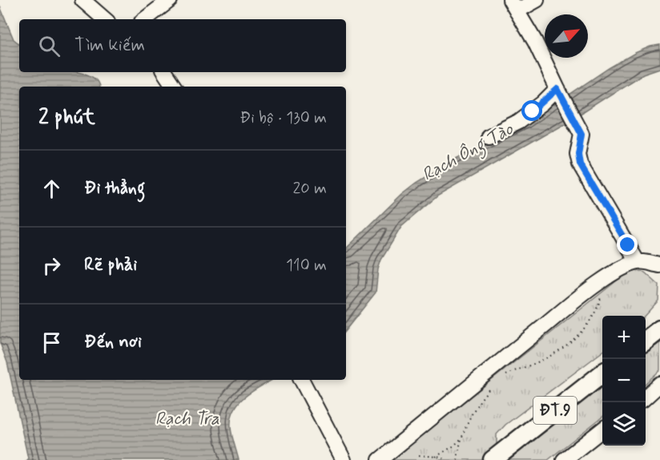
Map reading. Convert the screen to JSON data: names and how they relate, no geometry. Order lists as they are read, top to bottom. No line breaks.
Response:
{"streets":{"main road":["ĐT.9"]},"water":["Rạch Ông Tào","Rạch Tra"],"north":"top right","page":{"search":"Tìm kiếm","heading":["2 phút","Đi bộ · 130 m"],"list":[["Đi thẳng","20 m"],["Rẽ phải","110 m"],"Đến nơi"],"map_buttons":["+","−"]}}
